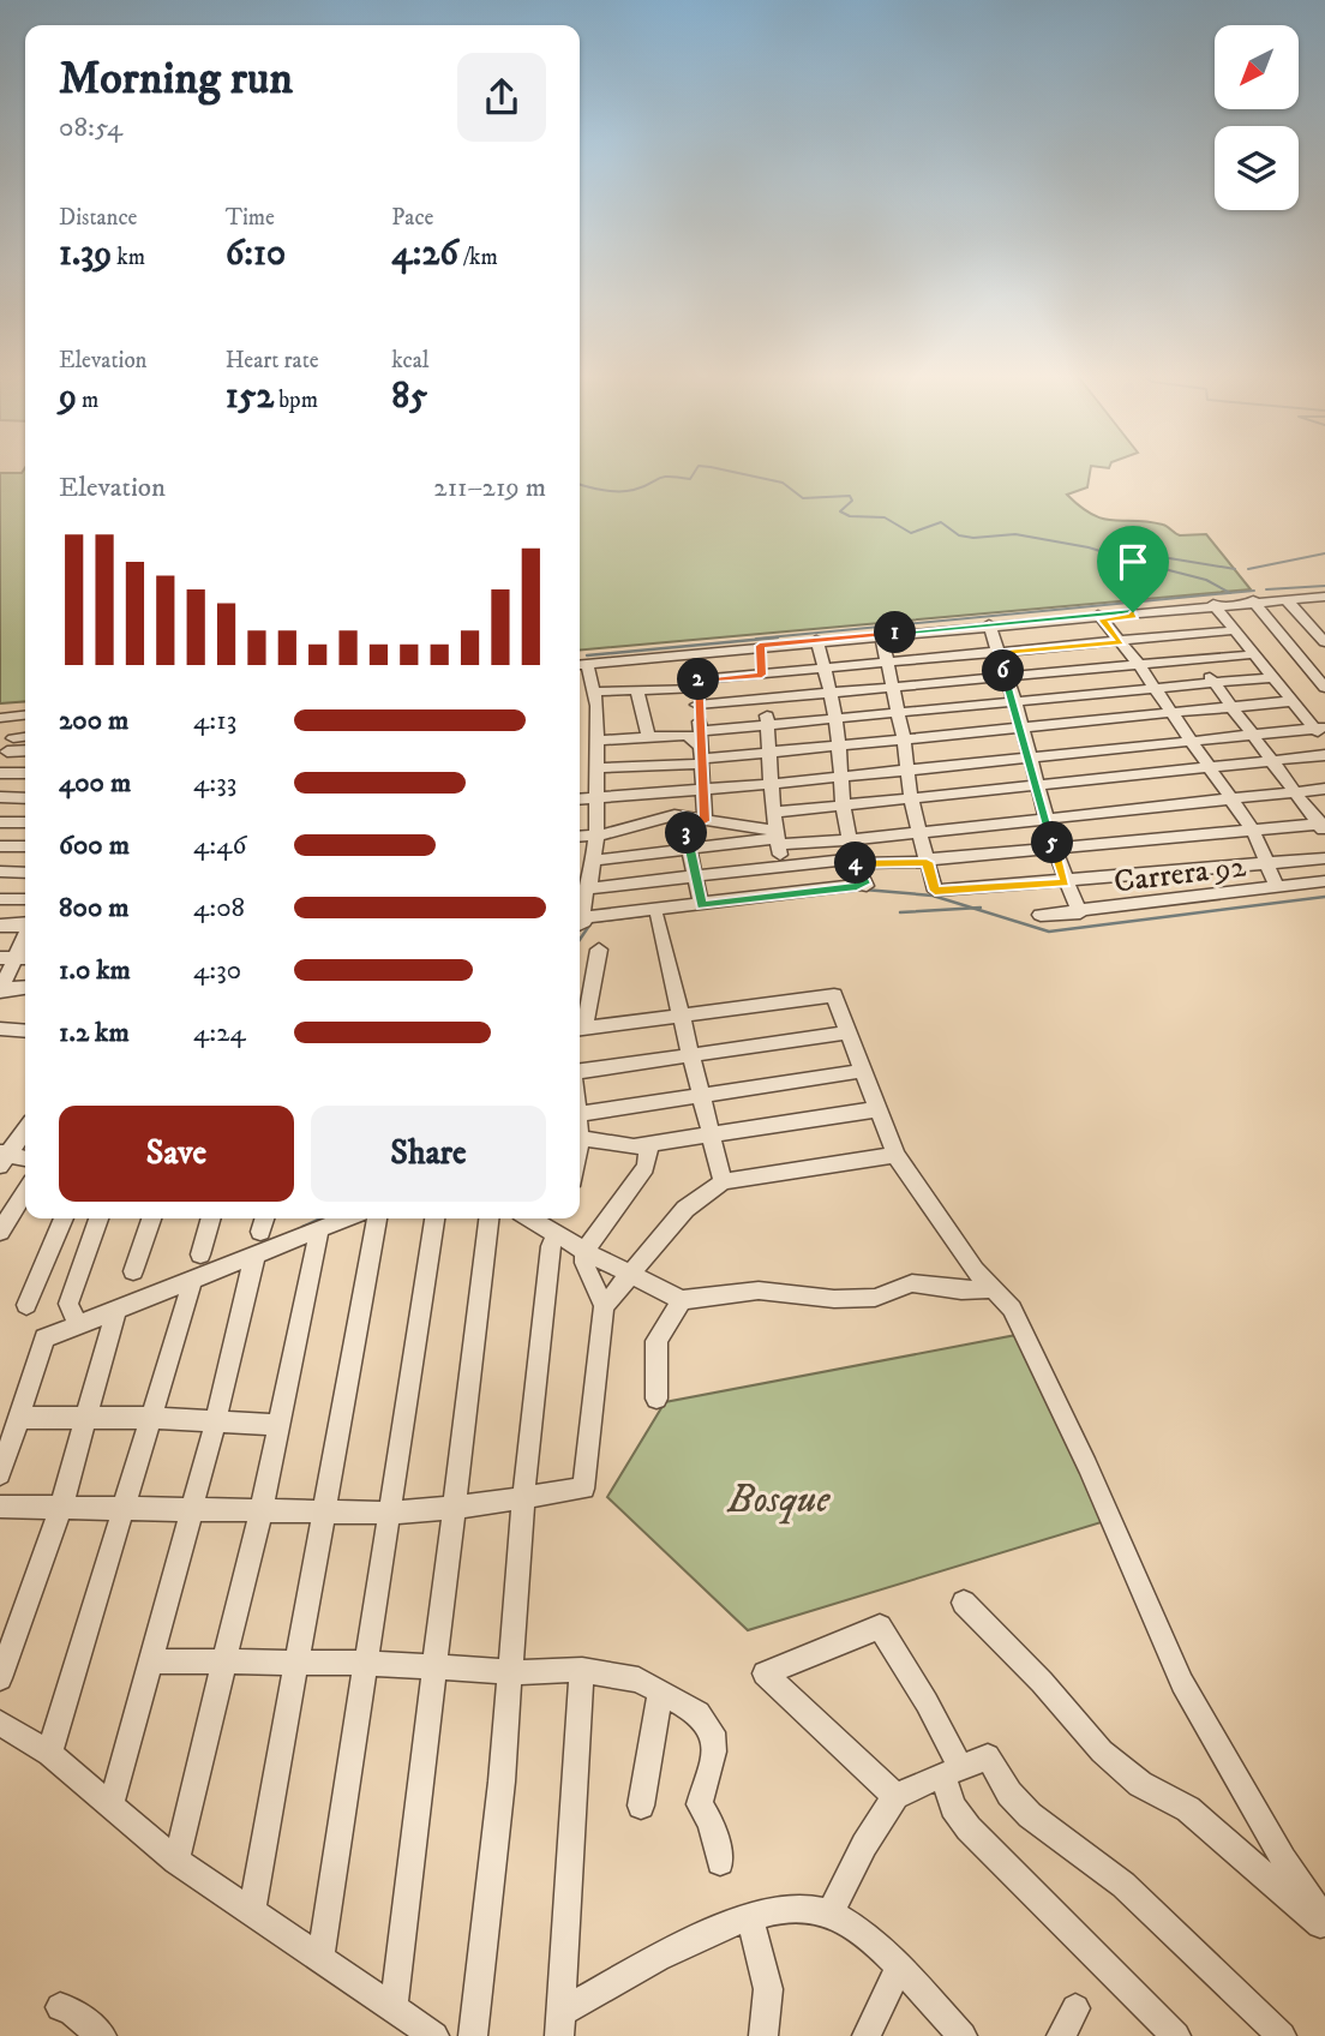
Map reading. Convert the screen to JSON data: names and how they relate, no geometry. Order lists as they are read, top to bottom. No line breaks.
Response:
{"streets":{"street":["Carrera 92"]},"parks":["Bosque"],"north":"bottom left","page":{"heading":["Morning run","08:54"],"stats":[["Distance","1.39 km"],["Time","6:10"],["Pace","4:26 /km"],["Elevation","9 m"],["Heart rate","152 bpm"],["kcal","85"]],"chart":["Elevation","211–219 m"],"pins":["1","6","2","3","5","4"],"list":[{"name":"200 m","note":"4:13"},{"name":"400 m","note":"4:33"},{"name":"600 m","note":"4:46"},{"name":"800 m","note":"4:08"},{"name":"1.0 km","note":"4:30"},{"name":"1.2 km","note":"4:24"}],"buttons":["Save","Share"]}}
